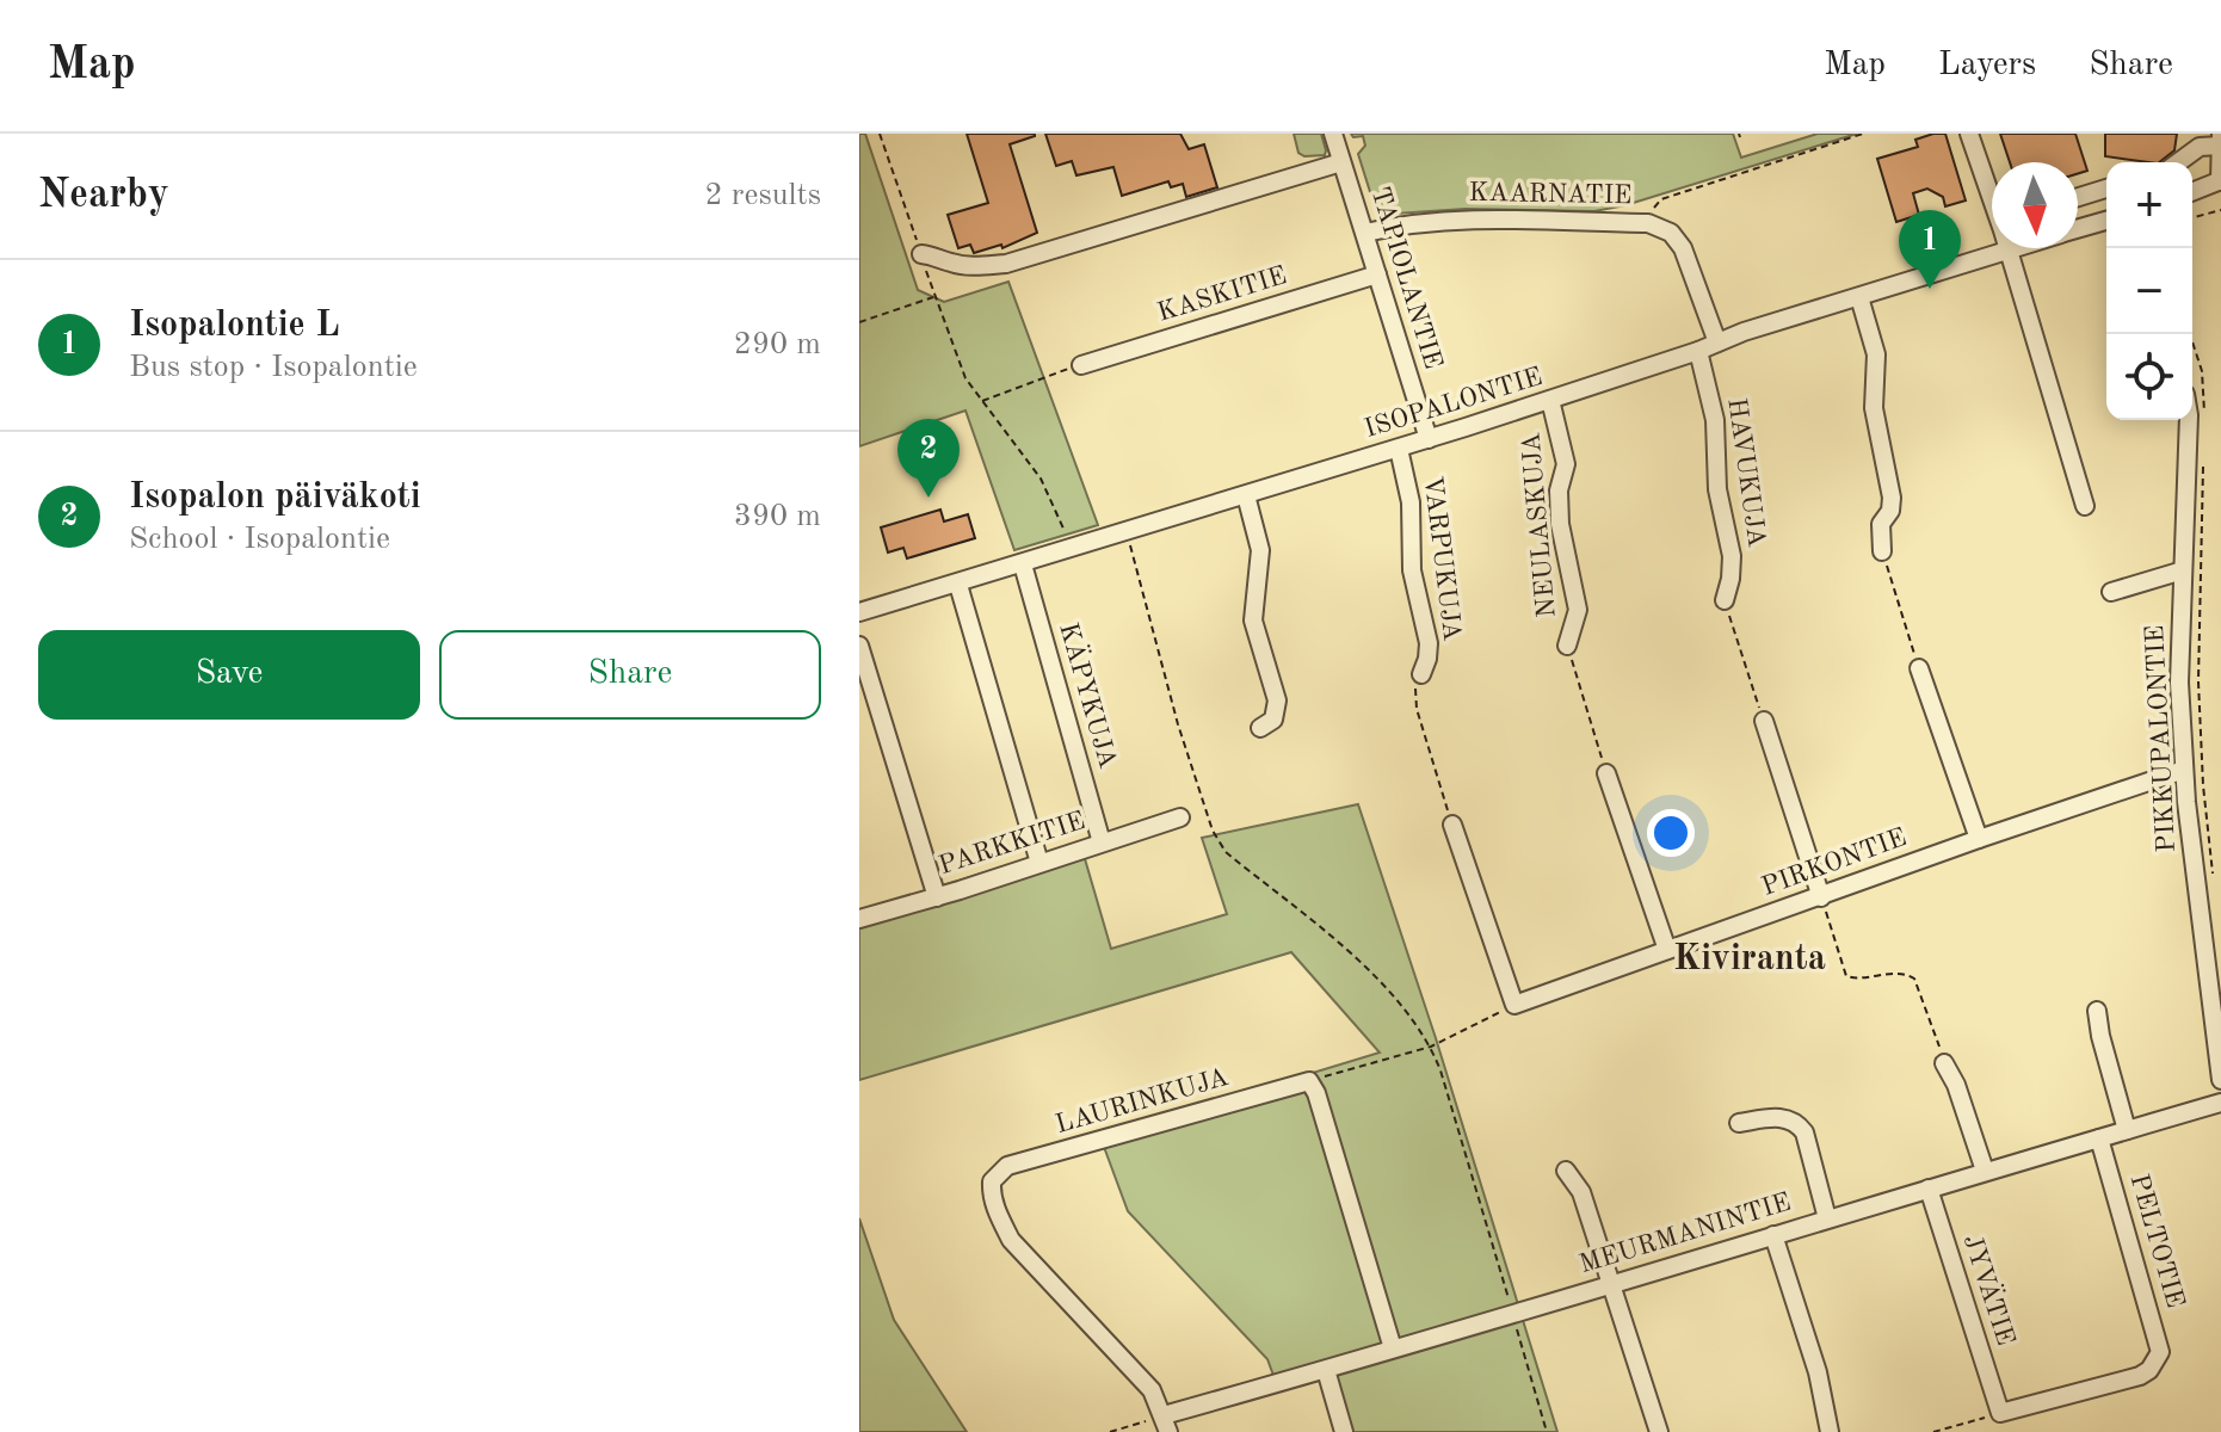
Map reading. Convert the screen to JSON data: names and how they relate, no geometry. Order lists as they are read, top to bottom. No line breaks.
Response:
{"streets":{"street":["KAARNATIE","TAPIOLANTIE","KASKITIE","ISOPALONTIE","HAVUKUJA","NEULASKUJA","VARPUKUJA","KÄPYKUJA","PIKKUPALONTIE","PARKKITIE","PIRKONTIE","LAURINKUJA","MEURMANINTIE","PELTOTIE","JYVÄTIE"]},"crossings":[["KAARNATIE","TAPIOLANTIE"],["KAARNATIE","ISOPALONTIE"],["TAPIOLANTIE","KASKITIE"],["TAPIOLANTIE","ISOPALONTIE"],["ISOPALONTIE","HAVUKUJA"],["ISOPALONTIE","NEULASKUJA"],["ISOPALONTIE","VARPUKUJA"],["ISOPALONTIE","KÄPYKUJA"],["KÄPYKUJA","PARKKITIE"],["PIKKUPALONTIE","PIRKONTIE"],["LAURINKUJA","MEURMANINTIE"],["MEURMANINTIE","PELTOTIE"],["MEURMANINTIE","JYVÄTIE"],["PELTOTIE","JYVÄTIE"]],"districts":["Kiviranta"],"north":"bottom","page":{"header":"Map","nav":["Map","Layers","Share"],"heading":["Nearby","2 results"],"map_buttons":["+","−"],"pins":["1","2"],"list":[{"mark":"1","name":"Isopalontie L","note":"Bus stop · Isopalontie","value":"290 m"},{"mark":"2","name":"Isopalon päiväkoti","note":"School · Isopalontie","value":"390 m"}],"buttons":["Save","Share"]}}
